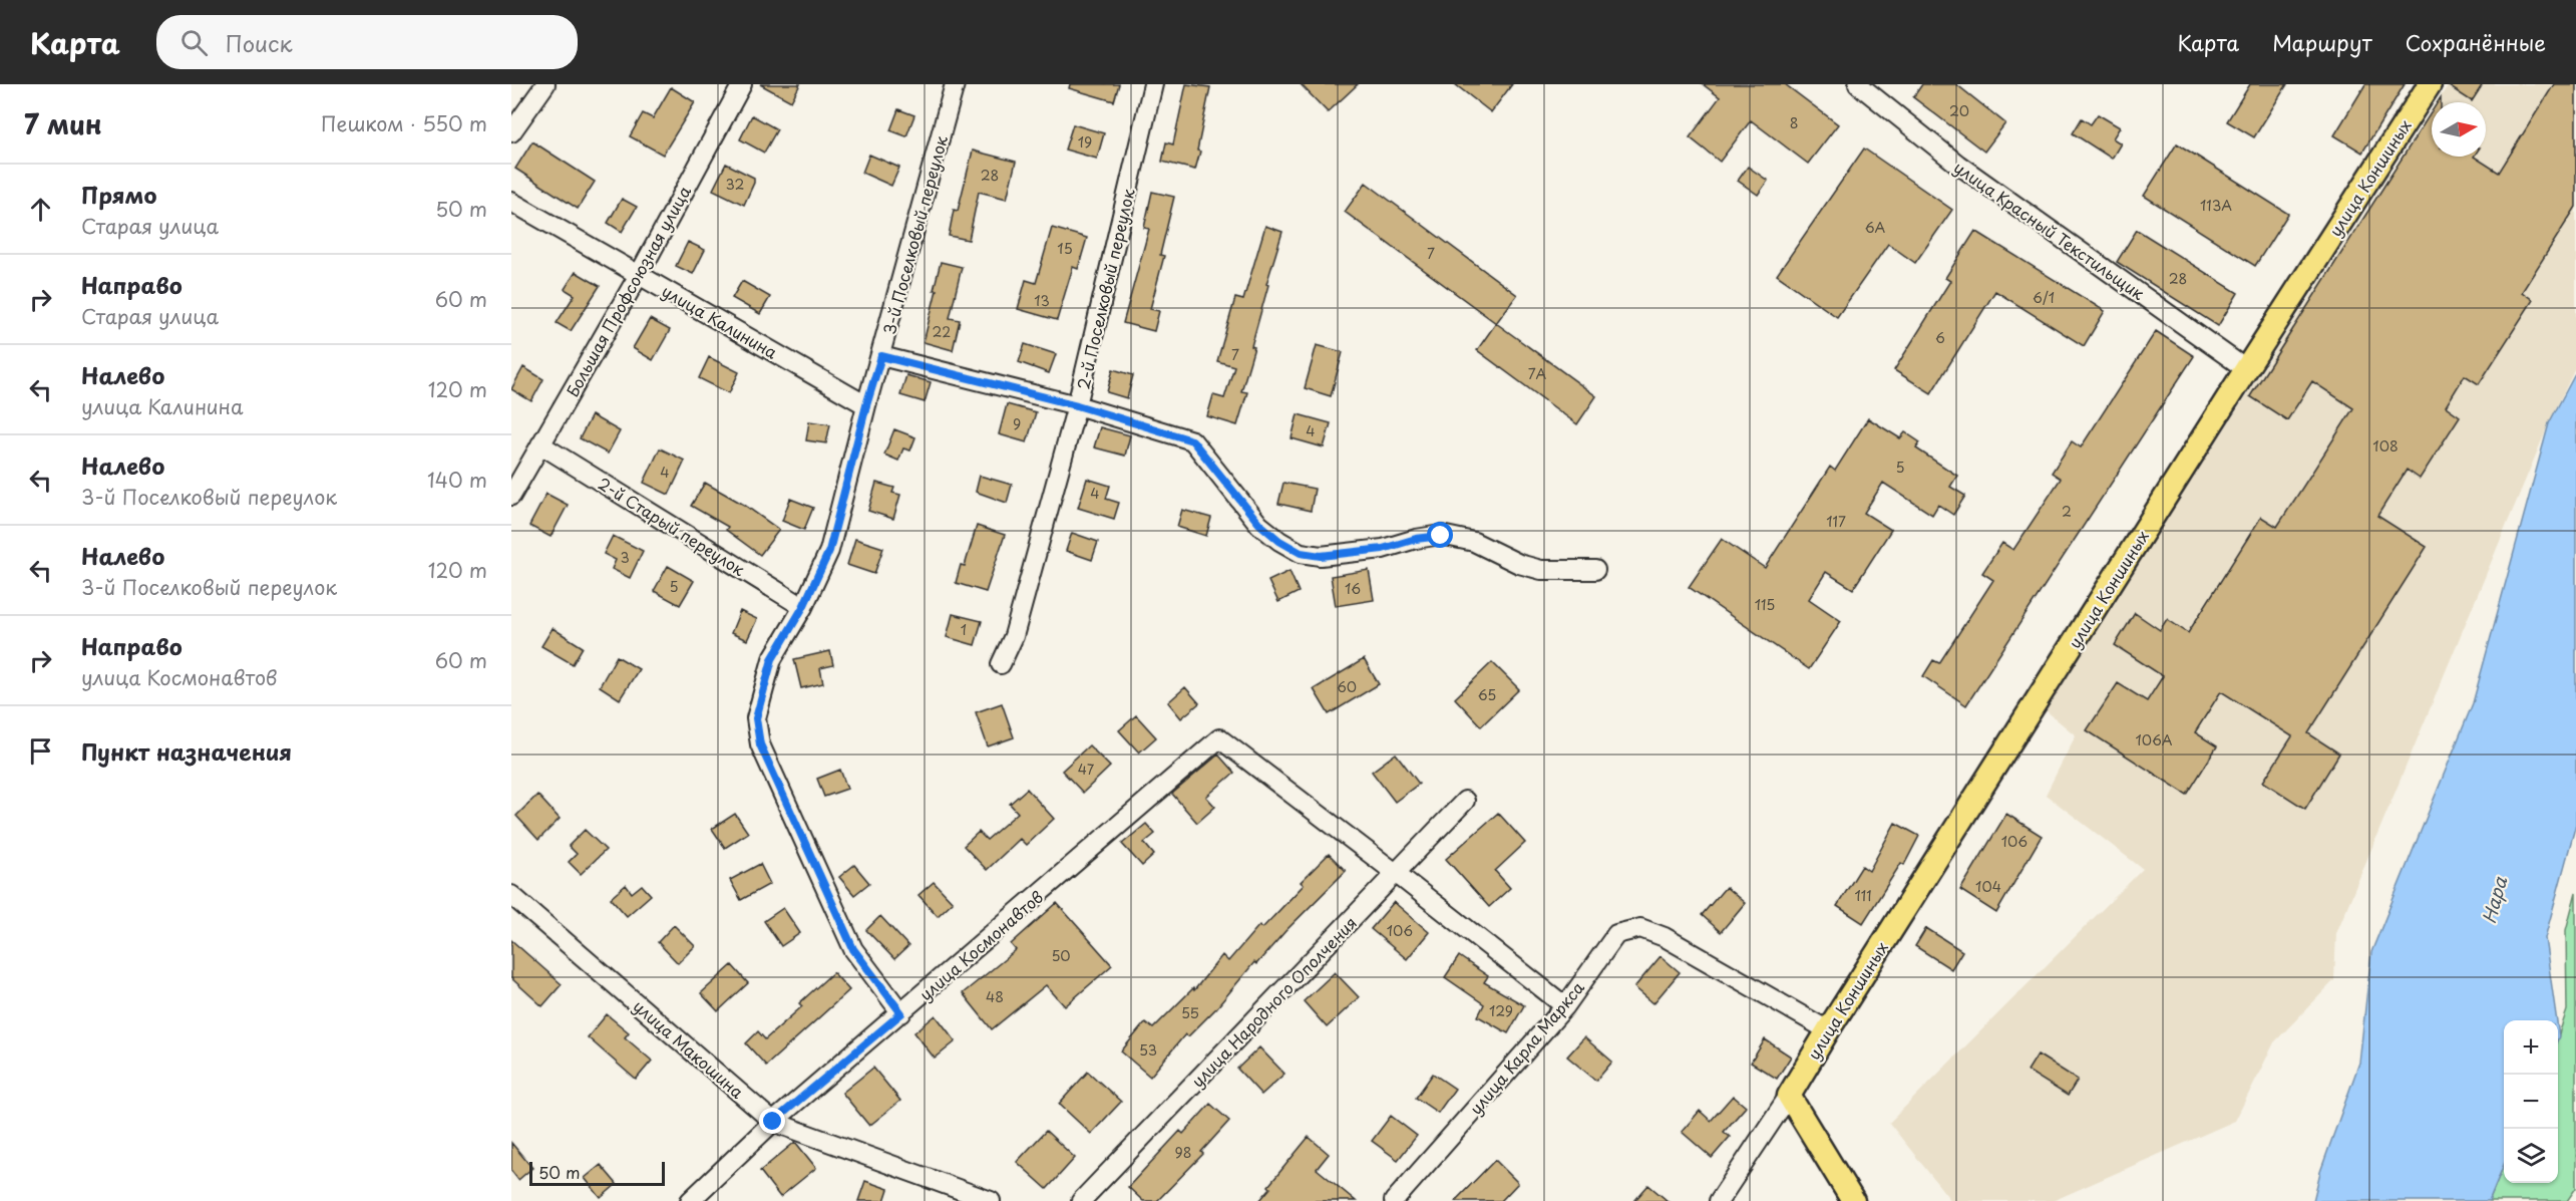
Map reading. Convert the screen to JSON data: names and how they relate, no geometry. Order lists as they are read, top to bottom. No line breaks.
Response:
{"streets":{"main road":["улица Коншиных"],"street":["улица Красный Текстильщик","3-й Поселковый переулок","2-й Поселковый переулок","Большая Профсоюзная улица","улица Калинина","2-й Старый переулок","улица Космонавтов","улица Народного Ополчения","улица Карла Маркса","улица Макошина"]},"crossings":[["улица Коншиных","улица Красный Текстильщик"],["улица Коншиных","улица Карла Маркса"],["3-й Поселковый переулок","улица Калинина"],["3-й Поселковый переулок","2-й Старый переулок"],["3-й Поселковый переулок","улица Космонавтов"],["Большая Профсоюзная улица","улица Калинина"],["Большая Профсоюзная улица","2-й Старый переулок"],["улица Космонавтов","улица Народного Ополчения"],["улица Космонавтов","улица Макошина"]],"water":["Нара"],"house_numbers":["20","8","19","28","32","113А","6А","15","7","28","6/1","13","22","6","7","7А","9","4","108","5","4","4","2","117","3","5","16","115","1","60","65","106А","47","106","104","111","106","50","48","129","55","53","98"],"scale_bar":"50 m","north":"right","page":{"header":"Карта","search":"Поиск","nav":["Карта","Маршрут","Сохранённые"],"heading":["7 мин","Пешком · 550 m"],"list":[["Прямо","Старая улица","50 m"],["Направо","Старая улица","60 m"],["Налево","улица Калинина","120 m"],["Налево","3-й Поселковый переулок","140 m"],["Налево","3-й Поселковый переулок","120 m"],["Направо","улица Космонавтов","60 m"],"Пункт назначения"],"map_buttons":["+","−"],"scale":"50 m"}}
